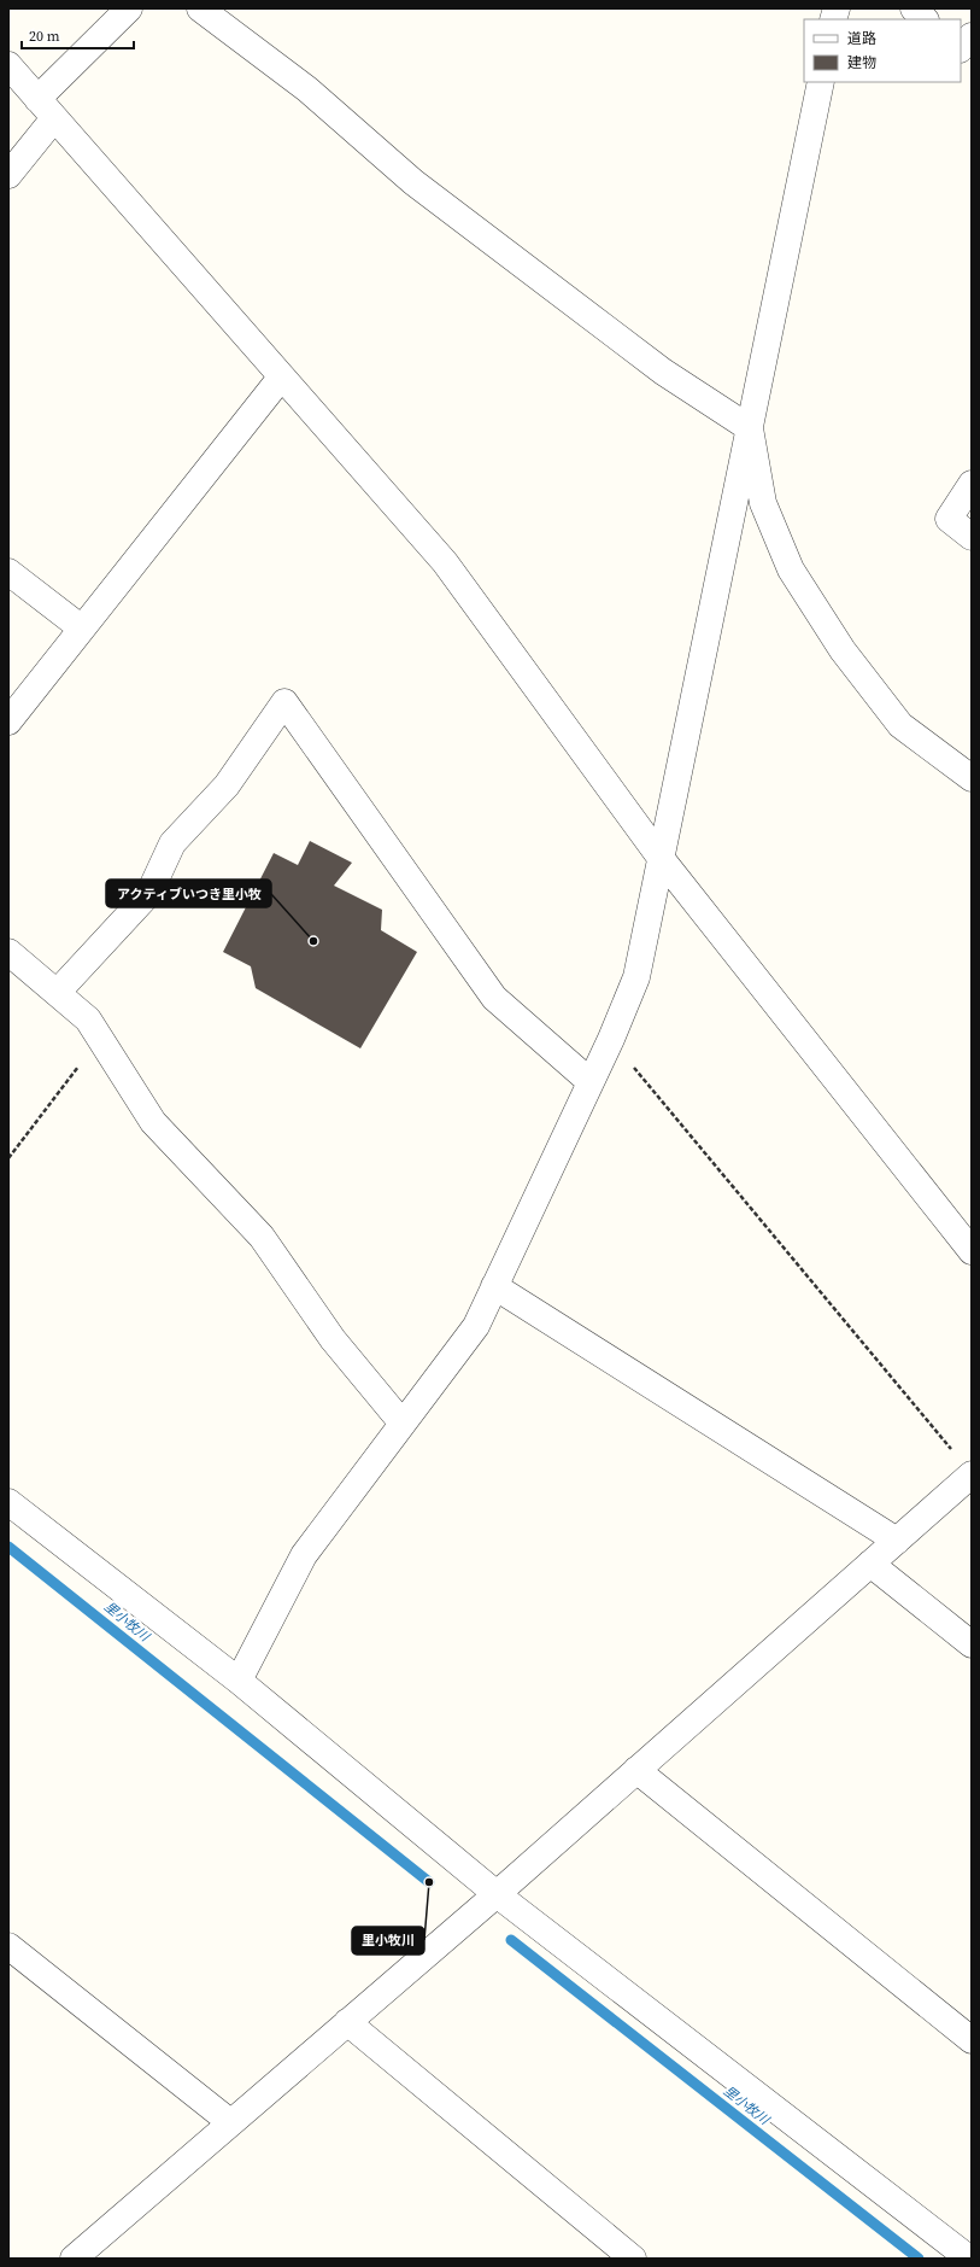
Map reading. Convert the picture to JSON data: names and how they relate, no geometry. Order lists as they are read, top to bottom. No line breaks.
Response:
{"water":["里小牧川"],"places":["アクティブいつき里小牧","里小牧川"],"legend":["道路","建物"],"scale_bar":"20 m"}
